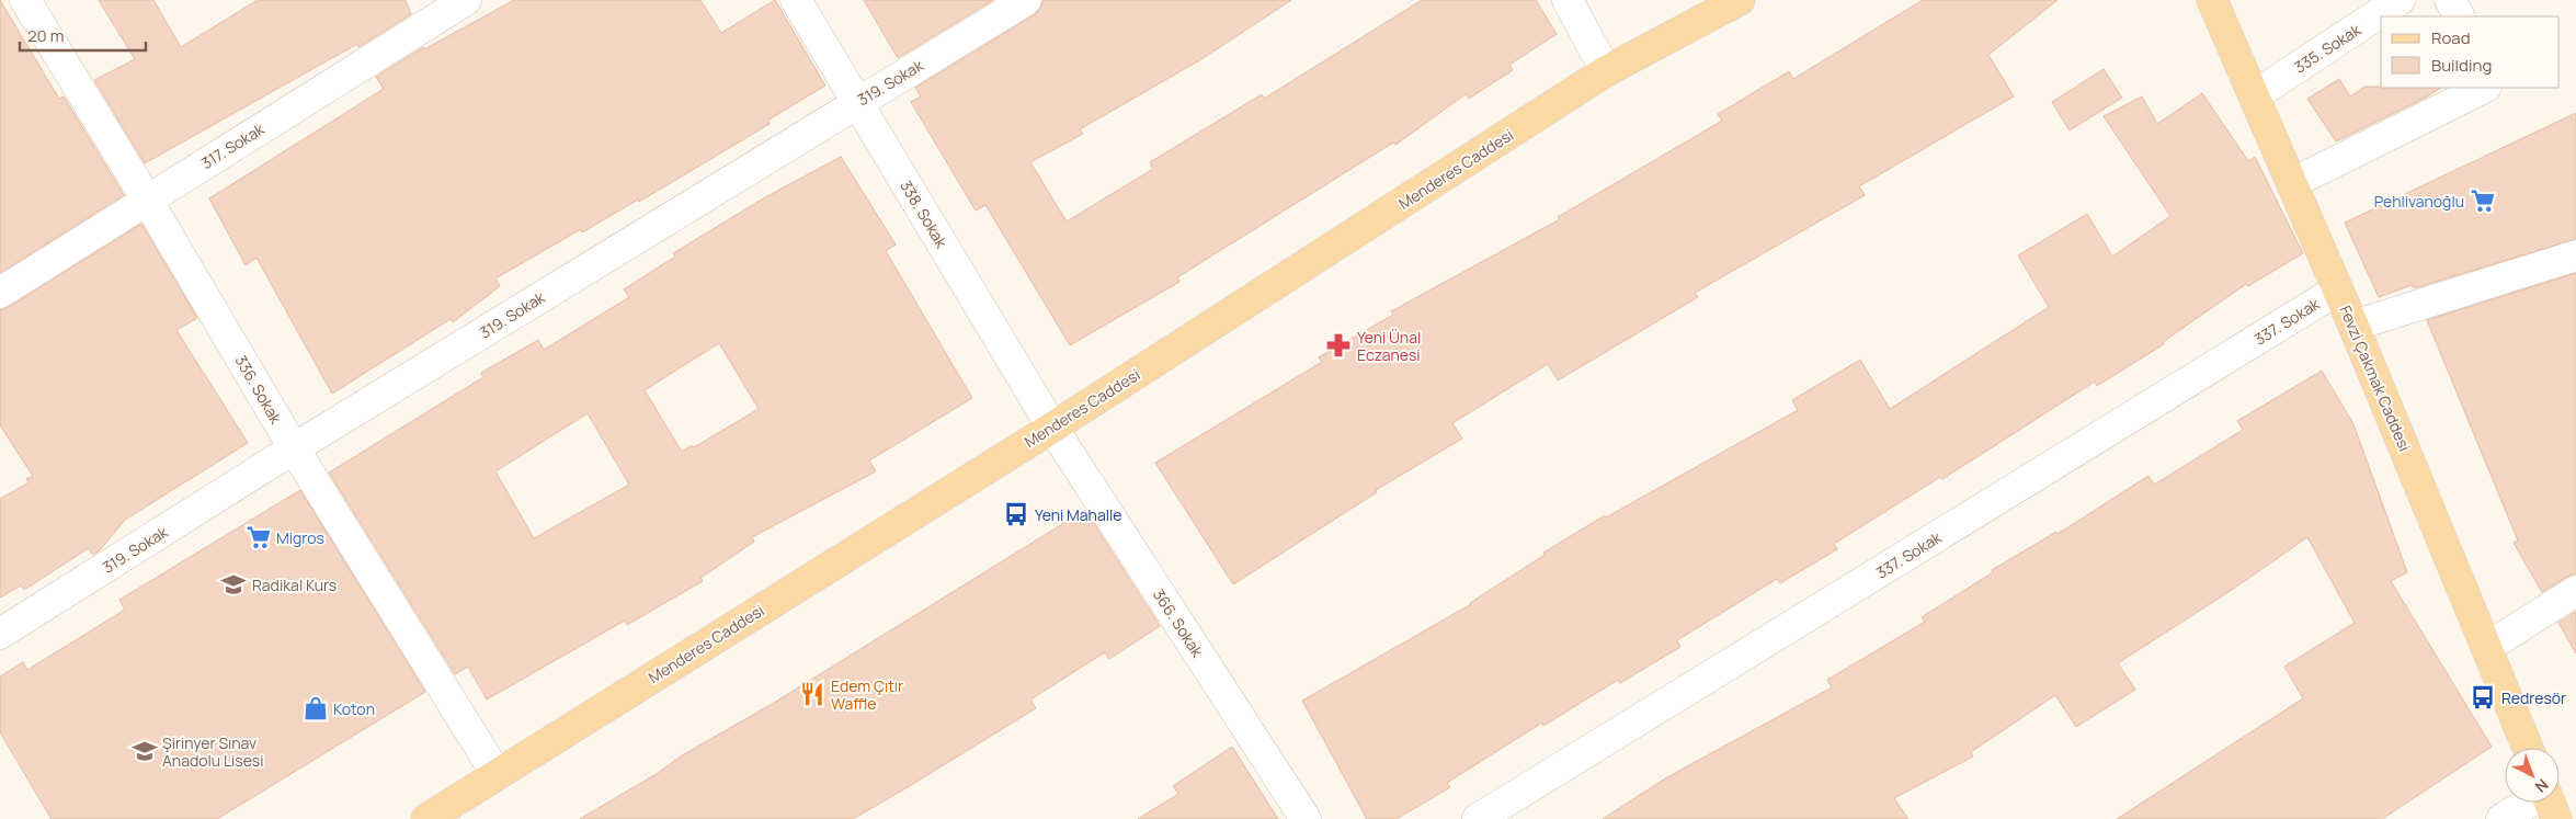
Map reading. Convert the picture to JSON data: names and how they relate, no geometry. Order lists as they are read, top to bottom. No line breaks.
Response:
{"streets":{"main road":["Menderes Caddesi","Fevzi Çakmak Caddesi"],"street":["335. Sokak","319. Sokak","317. Sokak","338. Sokak","337. Sokak","336. Sokak","366. Sokak"]},"crossings":[["335. Sokak","Fevzi Çakmak Caddesi"],["319. Sokak","338. Sokak"],["319. Sokak","336. Sokak"],["317. Sokak","336. Sokak"],["Menderes Caddesi","338. Sokak"],["Menderes Caddesi","336. Sokak"],["Menderes Caddesi","366. Sokak"],["338. Sokak","366. Sokak"],["337. Sokak","Fevzi Çakmak Caddesi"]],"places":{"supermarket":["Pehlivanoğlu","Migros"],"pharmacy":["Yeni Ünal Eczanesi"],"bus stop":["Yeni Mahalle","Redresör"],"school or university":["Radikal Kurs","Şirinyer Sınav Anadolu Lisesi"],"restaurant":["Edem Çıtır Waffle"],"shop":["Koton"]},"legend":["Road","Building"],"scale_bar":"20 m","north":"bottom right"}
